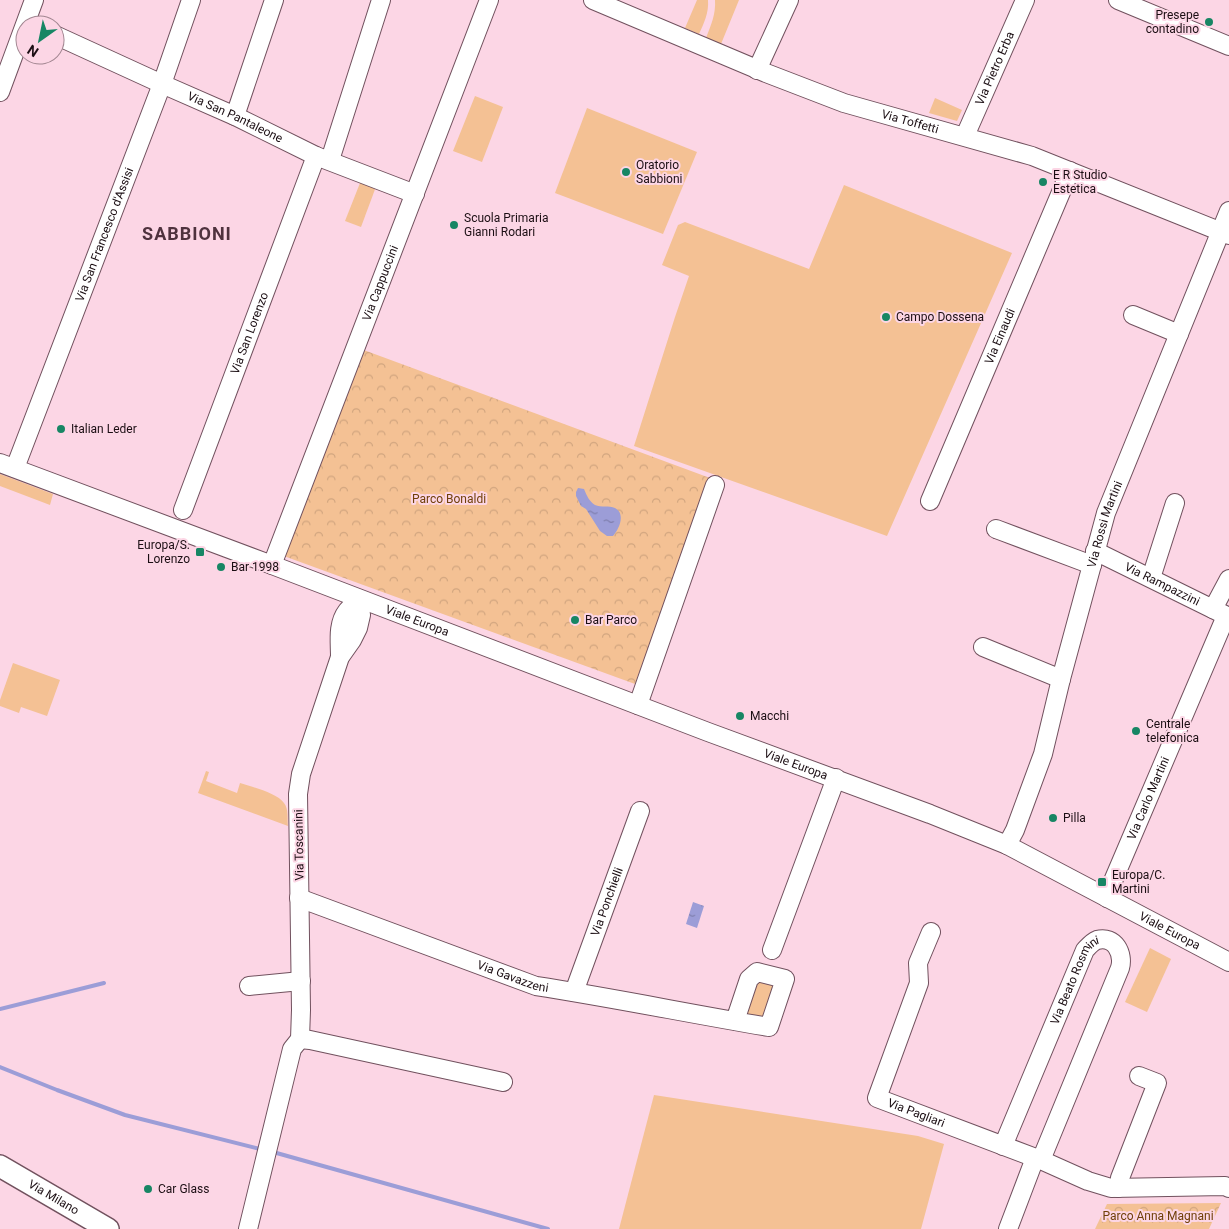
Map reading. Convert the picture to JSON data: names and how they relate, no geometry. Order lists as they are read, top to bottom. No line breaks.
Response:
{"streets":{"main road":["Via Milano"],"street":["Via Pietro Erba","Via San Pantaleone","Via Toffetti","Via San Francesco d'Assisi","Via Cappuccini","Via San Lorenzo","Via Einaudi","Via Rossi Martini","Via Rampazzini","Viale Europa","Via Carlo Martini","Via Toscanini","Via Ponchielli","Via Gavazzeni","Via Beato Rosmini","Via Pagliari"]},"crossings":[["Via Pietro Erba","Via Toffetti"],["Via San Pantaleone","Via San Francesco d'Assisi"],["Via San Pantaleone","Via Cappuccini"],["Via San Pantaleone","Via San Lorenzo"],["Via Toffetti","Via Einaudi"],["Via Toffetti","Via Rossi Martini"],["Via San Francesco d'Assisi","Viale Europa"],["Via Cappuccini","Viale Europa"],["Via Rossi Martini","Via Rampazzini"],["Via Rossi Martini","Viale Europa"],["Via Rampazzini","Via Carlo Martini"],["Viale Europa","Via Carlo Martini"],["Viale Europa","Via Toscanini"],["Via Toscanini","Via Gavazzeni"],["Via Ponchielli","Via Gavazzeni"],["Via Beato Rosmini","Via Pagliari"]],"districts":["SABBIONI"],"parks":["Parco Bonaldi","Parco Anna Magnani"],"places":{"other":["Presepe contadino","Oratorio Sabbioni","E R Studio Estetica","Scuola Primaria Gianni Rodari","Campo Dossena","Italian Leder","Bar 1998","Bar Parco","Macchi","Centrale telefonica","Pilla","Car Glass"],"transit":["Europa/S. Lorenzo","Europa/C. Martini"]},"north":"bottom left"}
